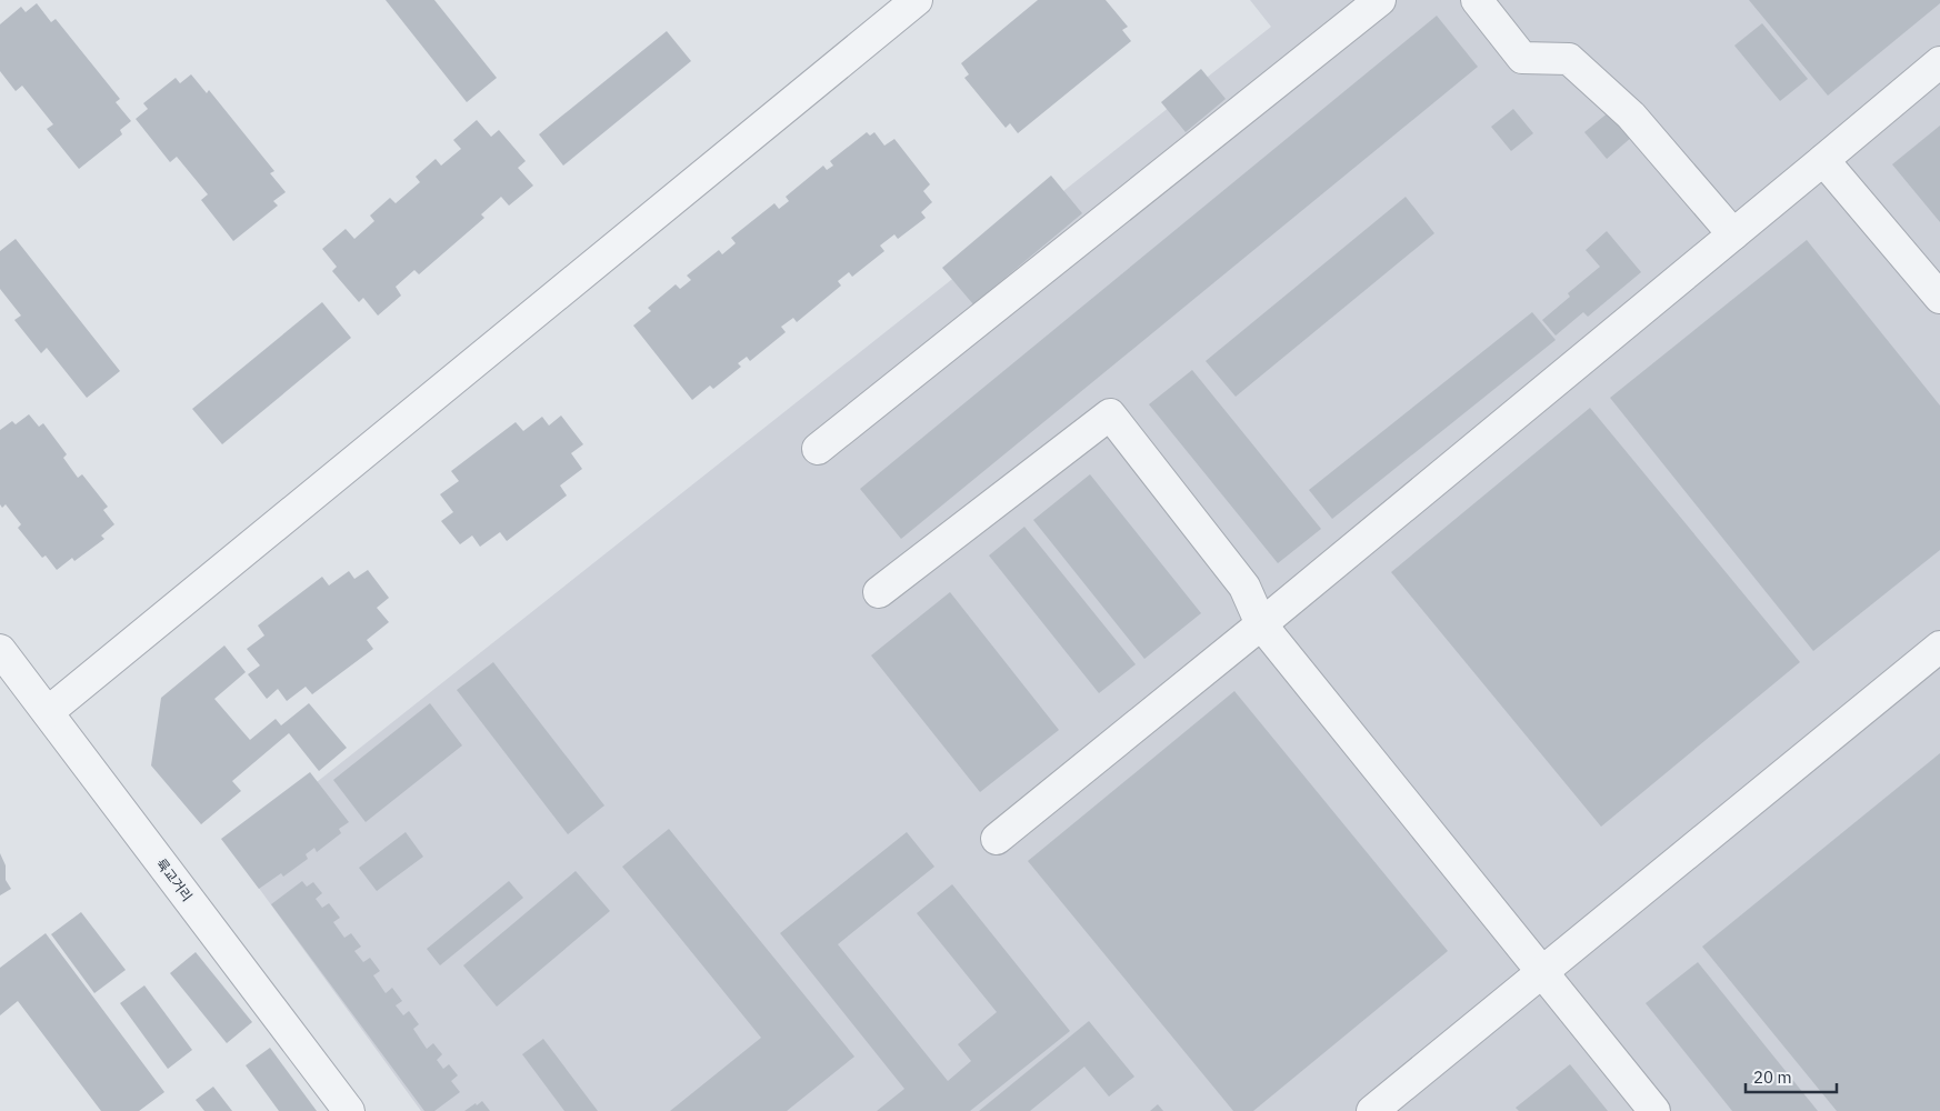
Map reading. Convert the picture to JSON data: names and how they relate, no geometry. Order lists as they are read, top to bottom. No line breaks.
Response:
{"streets":{"street":["륙교거리"]},"scale_bar":"20 m"}
